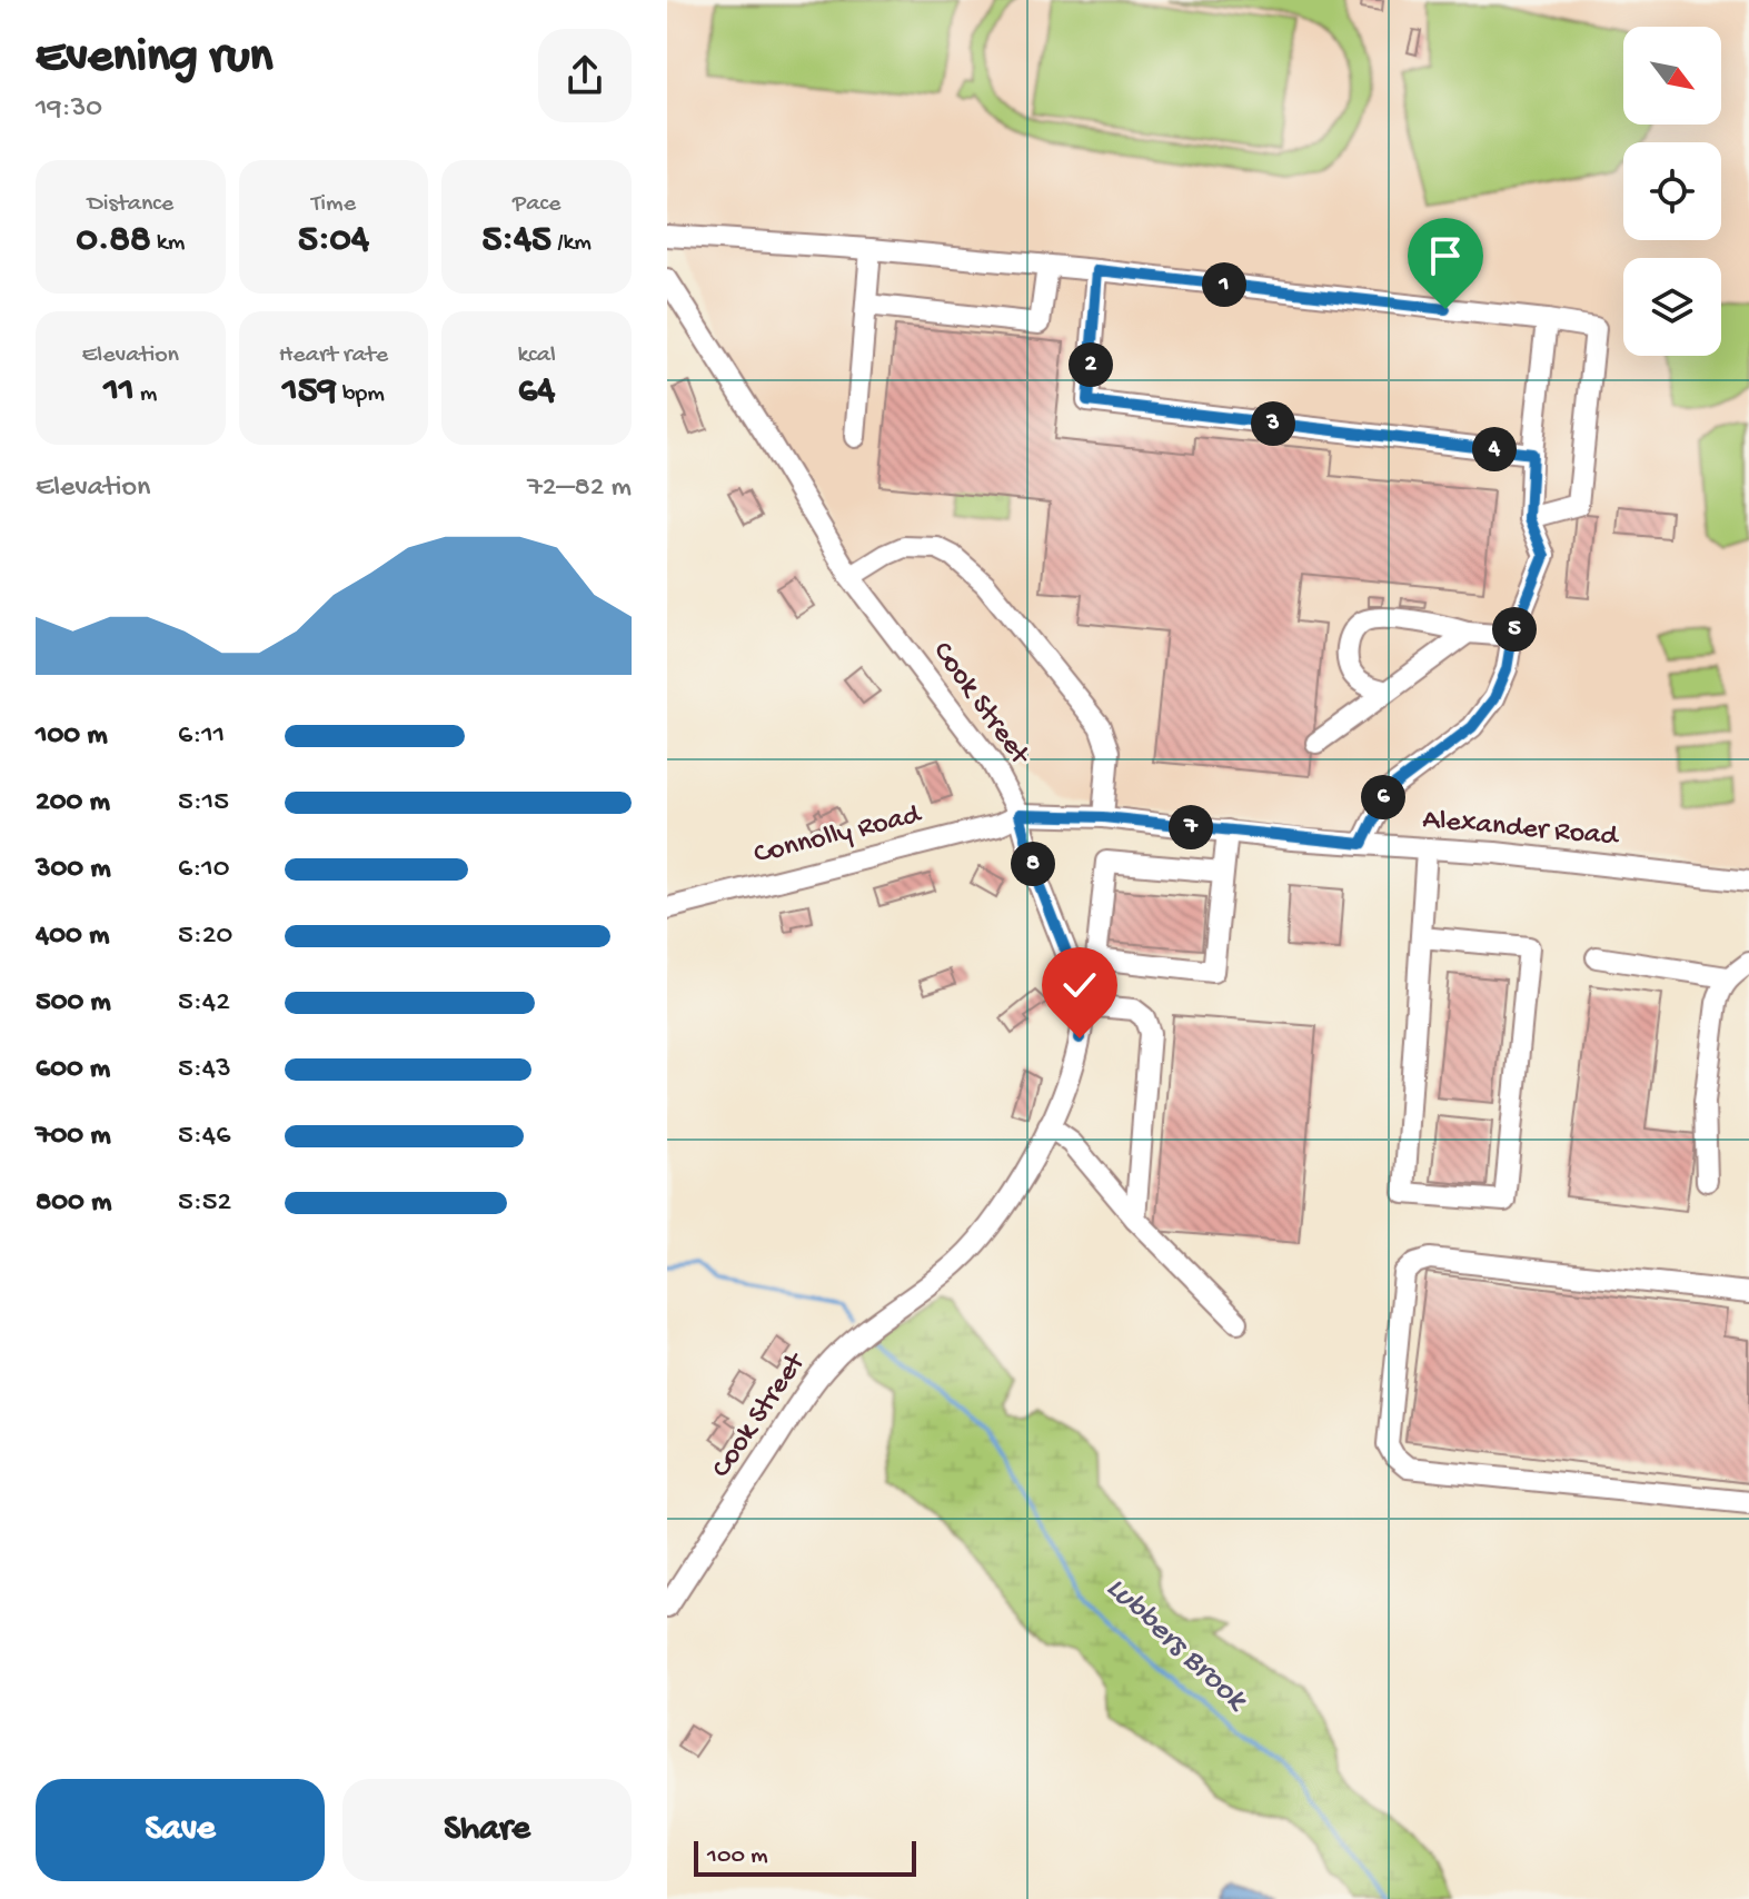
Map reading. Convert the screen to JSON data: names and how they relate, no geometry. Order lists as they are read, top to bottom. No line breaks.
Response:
{"streets":{"street":["Cook Street","Alexander Road","Connolly Road"]},"crossings":[["Cook Street","Alexander Road"],["Cook Street","Connolly Road"],["Alexander Road","Connolly Road"]],"water":["Lubbers Brook"],"scale_bar":"100 m","north":"bottom right","page":{"heading":["Evening run","19:30"],"stats":[["Distance","0.88 km"],["Time","5:04"],["Pace","5:45 /km"],["Elevation","11 m"],["Heart rate","159 bpm"],["kcal","64"]],"pins":["1","2","3","4","5","6","7","8"],"chart":["Elevation","72–82 m"],"list":[{"name":"100 m","note":"6:11"},{"name":"200 m","note":"5:15"},{"name":"300 m","note":"6:10"},{"name":"400 m","note":"5:20"},{"name":"500 m","note":"5:42"},{"name":"600 m","note":"5:43"},{"name":"700 m","note":"5:46"},{"name":"800 m","note":"5:52"}],"buttons":["Save","Share"],"scale":"100 m"}}
